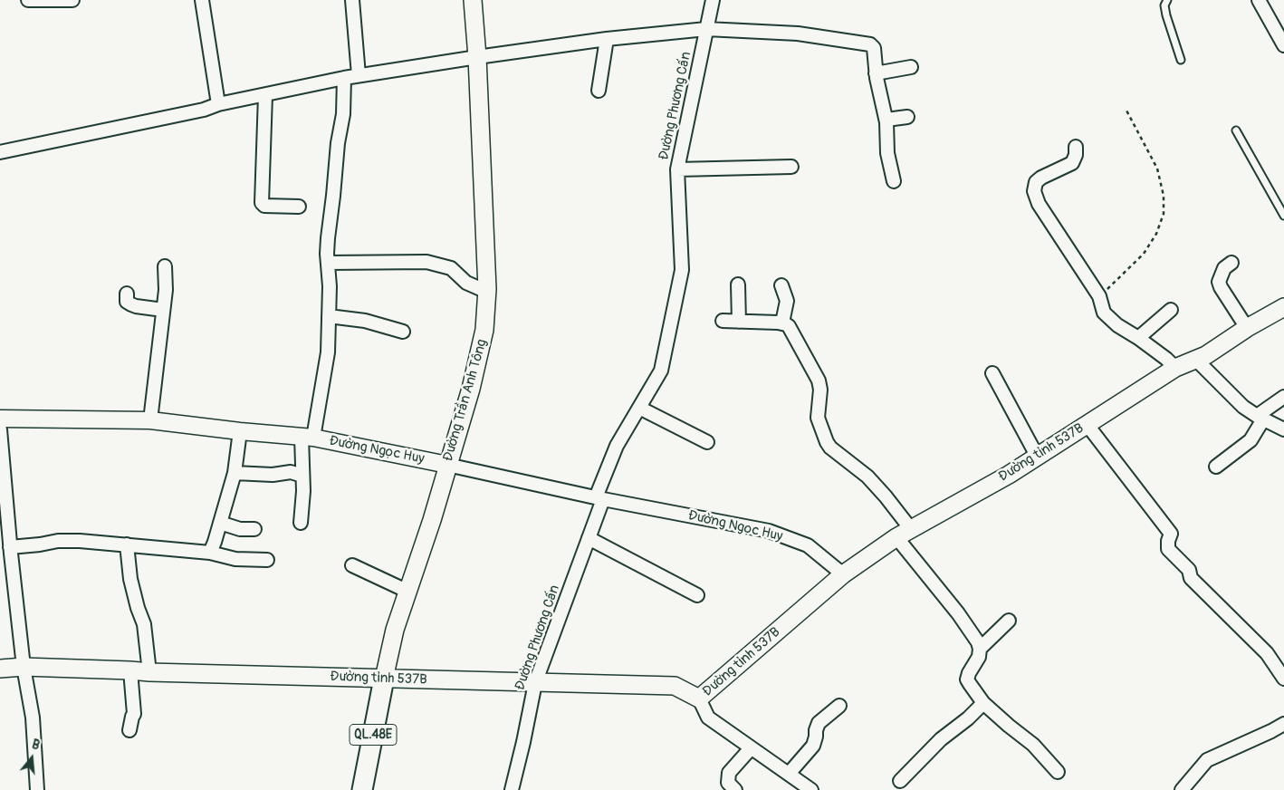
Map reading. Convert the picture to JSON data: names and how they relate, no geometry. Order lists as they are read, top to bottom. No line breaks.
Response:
{"streets":{"main road":["Đường Trần Anh Tông","Đường tỉnh 537B","QL.48E"],"street":["Đường Phương Cấn","Đường Ngọc Huy"]},"crossings":[["Đường Phương Cấn","Đường Ngọc Huy"],["Đường Phương Cấn","Đường tỉnh 537B"],["Đường Trần Anh Tông","Đường Ngọc Huy"],["Đường Trần Anh Tông","Đường tỉnh 537B"],["Đường Ngọc Huy","Đường tỉnh 537B"]],"north":"top"}
